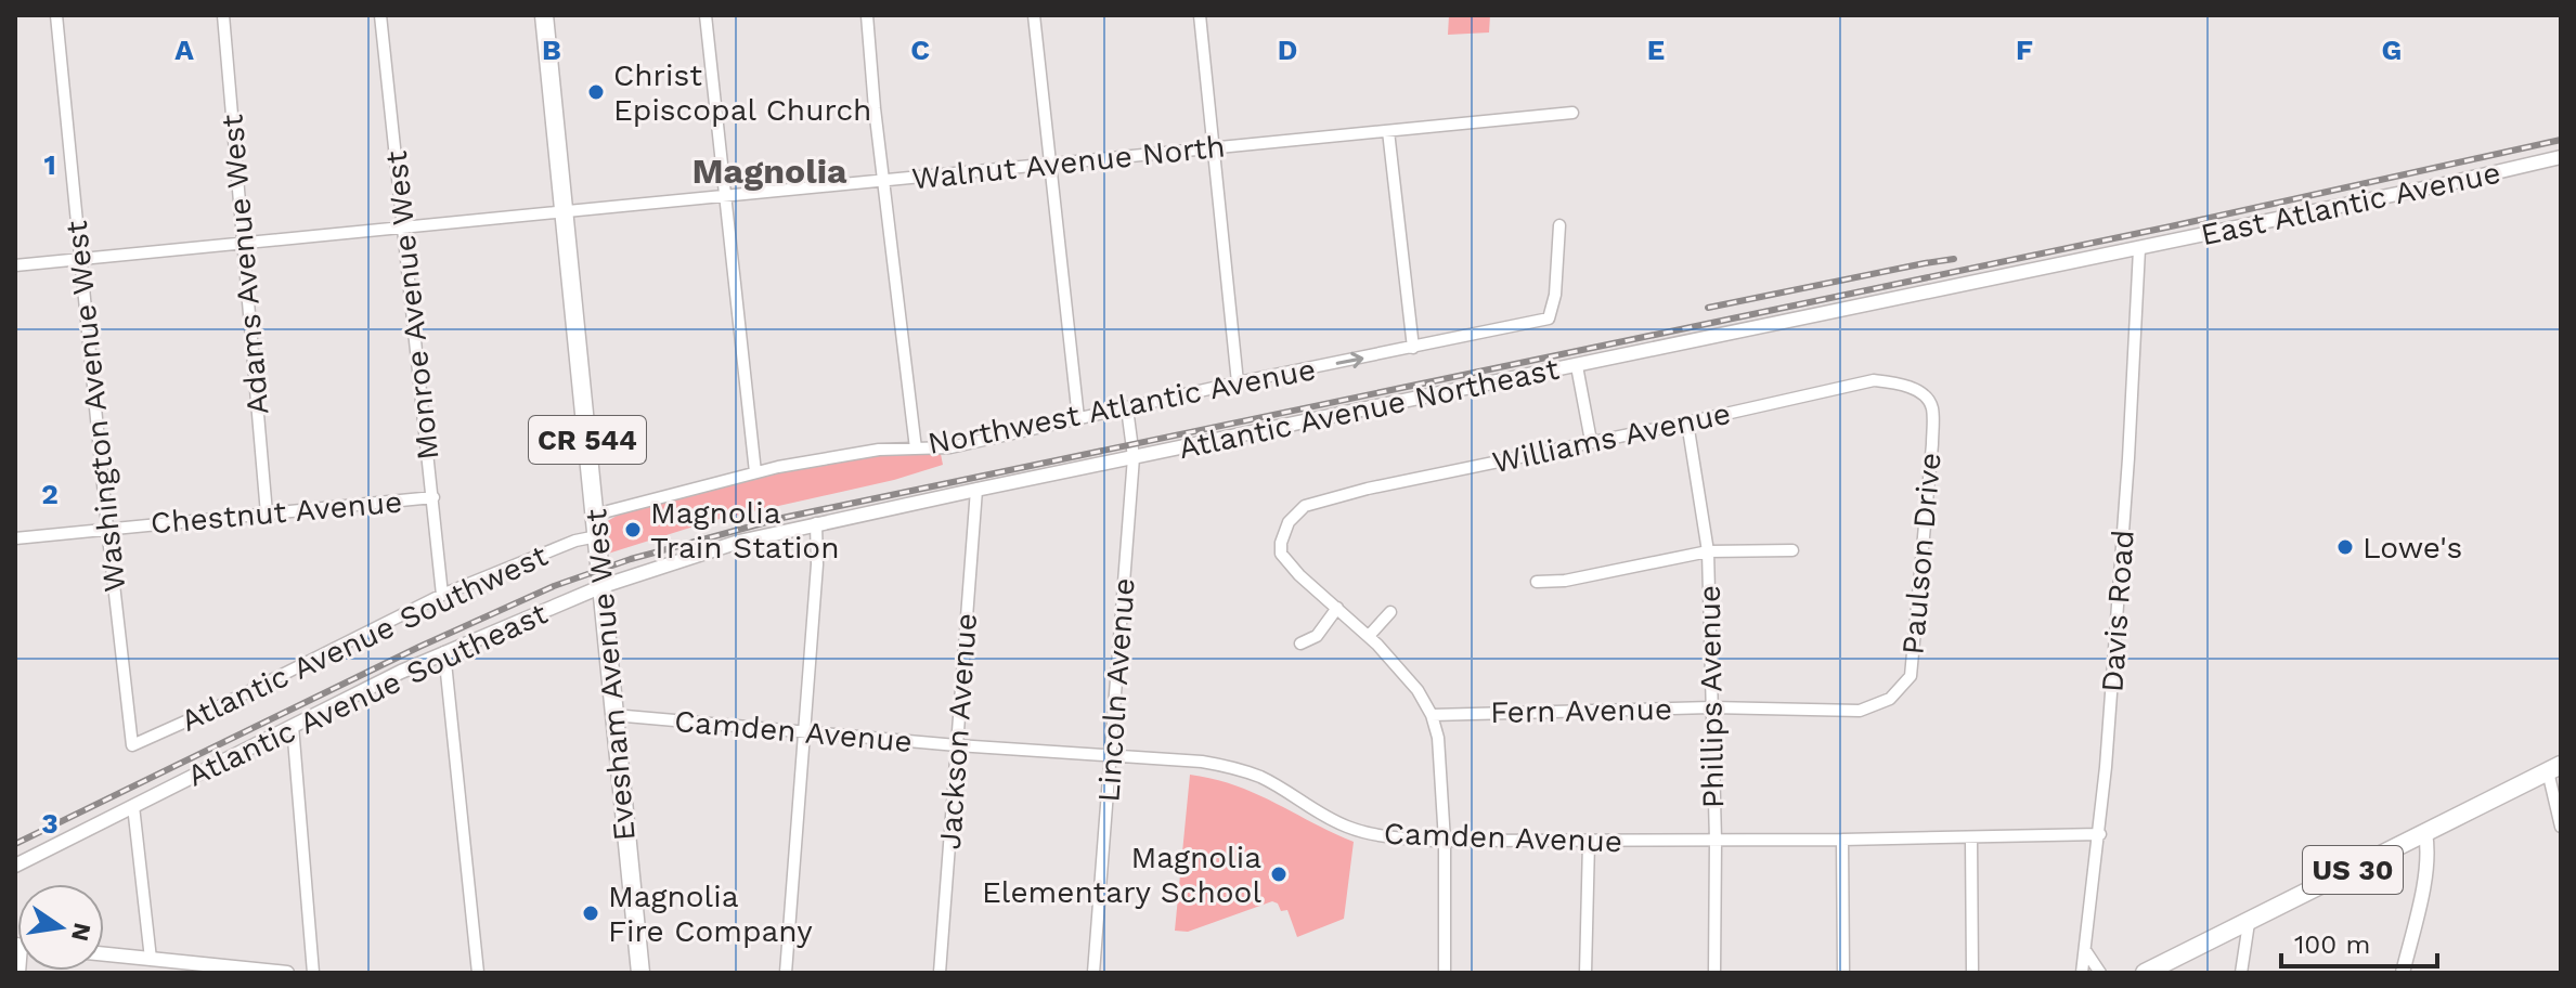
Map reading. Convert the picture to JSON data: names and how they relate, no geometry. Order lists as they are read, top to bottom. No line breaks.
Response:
{"streets":{"main road":["CR 544","Evesham Avenue West","US 30"],"street":["Walnut Avenue North","East Atlantic Avenue","Adams Avenue West","Monroe Avenue West","Washington Avenue West","Northwest Atlantic Avenue","Atlantic Avenue Northeast","Williams Avenue","Chestnut Avenue","Paulson Drive","Davis Road","Atlantic Avenue Southwest","Lincoln Avenue","Atlantic Avenue Southeast","Phillips Avenue","Fern Avenue","Camden Avenue","Jackson Avenue"]},"crossings":[["Walnut Avenue North","Adams Avenue West"],["Walnut Avenue North","Monroe Avenue West"],["Walnut Avenue North","Washington Avenue West"],["Walnut Avenue North","Evesham Avenue West"],["East Atlantic Avenue","Atlantic Avenue Northeast"],["East Atlantic Avenue","Davis Road"],["Adams Avenue West","Chestnut Avenue"],["Monroe Avenue West","Chestnut Avenue"],["Monroe Avenue West","Atlantic Avenue Southwest"],["Washington Avenue West","Chestnut Avenue"],["Washington Avenue West","Atlantic Avenue Southwest"],["Northwest Atlantic Avenue","Evesham Avenue West"],["Northwest Atlantic Avenue","Lincoln Avenue"],["Atlantic Avenue Northeast","Davis Road"],["Atlantic Avenue Northeast","Evesham Avenue West"],["Atlantic Avenue Northeast","Lincoln Avenue"],["Atlantic Avenue Northeast","Atlantic Avenue Southeast"],["Atlantic Avenue Northeast","Jackson Avenue"],["Williams Avenue","Paulson Drive"],["Williams Avenue","Phillips Avenue"],["Paulson Drive","Fern Avenue"],["Davis Road","Camden Avenue"],["Atlantic Avenue Southwest","Evesham Avenue West"],["Evesham Avenue West","Atlantic Avenue Southeast"],["Evesham Avenue West","Camden Avenue"],["Lincoln Avenue","Camden Avenue"],["Phillips Avenue","Fern Avenue"],["Phillips Avenue","Camden Avenue"],["Camden Avenue","Jackson Avenue"]],"districts":["Magnolia"],"places":["Christ Episcopal Church","Magnolia Train Station","Lowe's","Magnolia Elementary School","Magnolia Fire Company"],"scale_bar":"100 m","north":"right","grid":{"columns":["A","B","C","D","E","F","G"],"rows":["1","2","3"]}}
